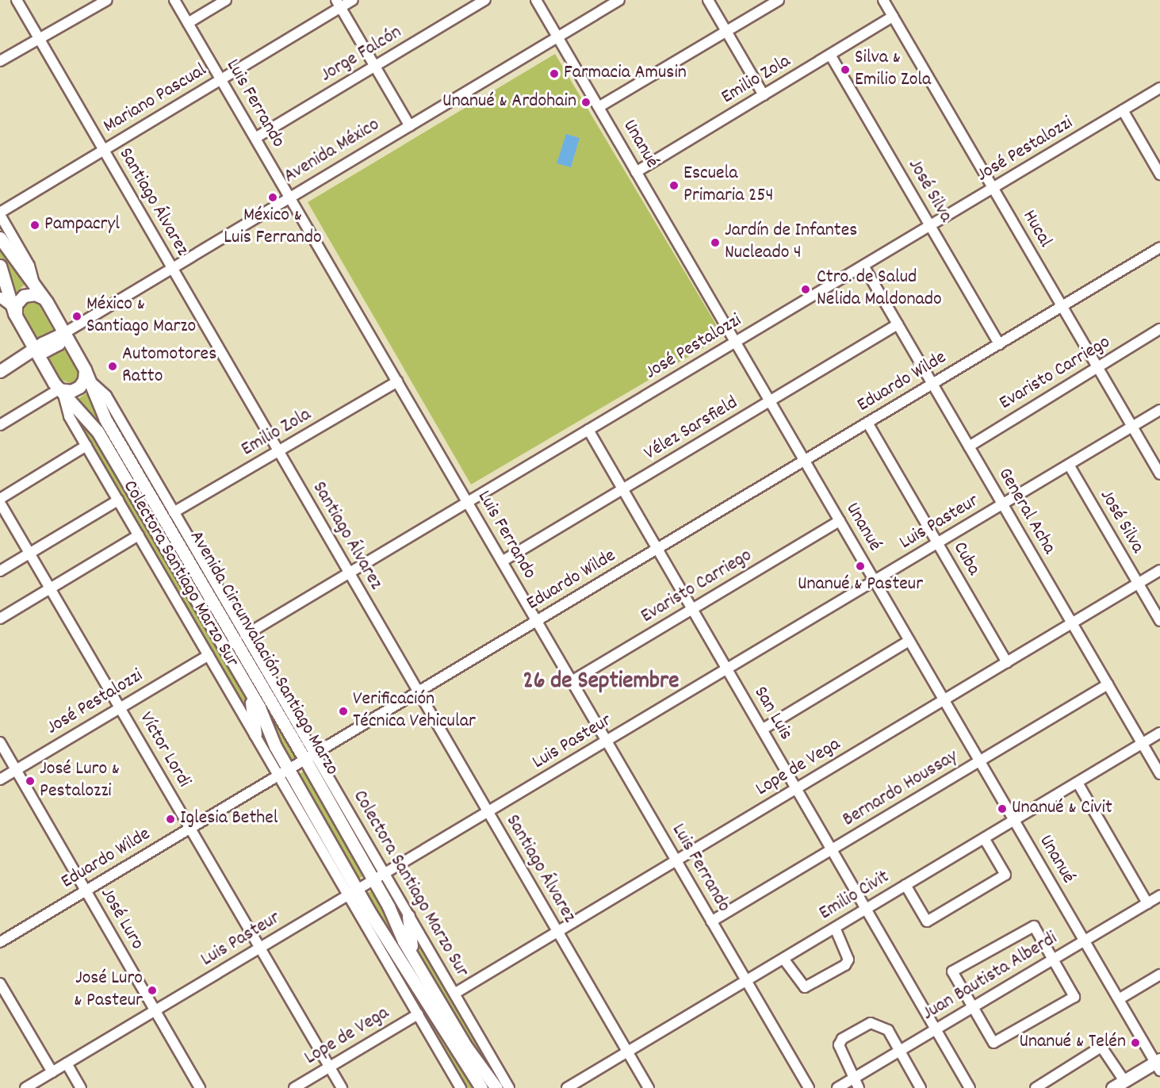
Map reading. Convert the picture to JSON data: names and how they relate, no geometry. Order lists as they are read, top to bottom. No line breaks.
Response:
{"streets":{"main road":["Avenida México","Avenida Circunvalación Santiago Marzo"],"street":["Jorge Falcón","Emilio Zola","Mariano Pascual","Luis Ferrando","Unanué","José Pestalozzi","José Silva","Santiago Álvarez","Hucal","Evaristo Carriego","Eduardo Wilde","Vélez Sarsfield","General Acha","Luis Pasteur","Cuba","Colectora Santiago Marzo Sur","San Luis","Víctor Lordi","Lope de Vega","Bernardo Houssay","Emilio Civit","José Luro","Juan Bautista Alberdi"]},"crossings":[["Jorge Falcón","Luis Ferrando"],["Emilio Zola","Luis Ferrando"],["Emilio Zola","Unanué"],["Emilio Zola","José Silva"],["Emilio Zola","Santiago Álvarez"],["Emilio Zola","Hucal"],["Emilio Zola","Colectora Santiago Marzo Sur"],["Mariano Pascual","Luis Ferrando"],["Mariano Pascual","Santiago Álvarez"],["Luis Ferrando","José Pestalozzi"],["Luis Ferrando","Avenida México"],["Luis Ferrando","Evaristo Carriego"],["Luis Ferrando","Eduardo Wilde"],["Luis Ferrando","Vélez Sarsfield"],["Luis Ferrando","Luis Pasteur"],["Luis Ferrando","Lope de Vega"],["Luis Ferrando","Bernardo Houssay"],["Luis Ferrando","Emilio Civit"],["Unanué","José Pestalozzi"],["Unanué","Avenida México"],["Unanué","Evaristo Carriego"],["Unanué","Eduardo Wilde"],["Unanué","Vélez Sarsfield"],["Unanué","Luis Pasteur"],["Unanué","Lope de Vega"],["Unanué","Bernardo Houssay"],["Unanué","Emilio Civit"],["Unanué","Juan Bautista Alberdi"],["José Pestalozzi","José Silva"],["José Pestalozzi","Santiago Álvarez"],["José Pestalozzi","Hucal"],["José Pestalozzi","General Acha"],["José Pestalozzi","Colectora Santiago Marzo Sur"],["José Pestalozzi","San Luis"],["José Pestalozzi","Víctor Lordi"],["José Pestalozzi","José Luro"],["Avenida México","Santiago Álvarez"],["Avenida México","Avenida Circunvalación Santiago Marzo"],["José Silva","Eduardo Wilde"],["José Silva","Luis Pasteur"],["José Silva","Lope de Vega"],["Santiago Álvarez","Eduardo Wilde"],["Santiago Álvarez","Luis Pasteur"],["Santiago Álvarez","Lope de Vega"],["Santiago Álvarez","Emilio Civit"],["Hucal","Evaristo Carriego"],["Hucal","Eduardo Wilde"],["Hucal","Luis Pasteur"],["Evaristo Carriego","General Acha"],["Evaristo Carriego","San Luis"],["Eduardo Wilde","General Acha"],["Eduardo Wilde","Cuba"],["Eduardo Wilde","Colectora Santiago Marzo Sur"],["Eduardo Wilde","Avenida Circunvalación Santiago Marzo"],["Eduardo Wilde","San Luis"],["Eduardo Wilde","Víctor Lordi"],["Eduardo Wilde","José Luro"],["Vélez Sarsfield","General Acha"],["Vélez Sarsfield","San Luis"],["General Acha","Luis Pasteur"],["General Acha","Lope de Vega"],["General Acha","Bernardo Houssay"],["General Acha","Emilio Civit"],["Luis Pasteur","Cuba"],["Luis Pasteur","Colectora Santiago Marzo Sur"],["Luis Pasteur","Avenida Circunvalación Santiago Marzo"],["Luis Pasteur","San Luis"],["Luis Pasteur","Víctor Lordi"],["Luis Pasteur","José Luro"],["Cuba","Lope de Vega"],["Colectora Santiago Marzo Sur","Avenida Circunvalación Santiago Marzo"],["Colectora Santiago Marzo Sur","Lope de Vega"],["San Luis","Lope de Vega"],["San Luis","Bernardo Houssay"],["San Luis","Emilio Civit"],["San Luis","Juan Bautista Alberdi"],["Víctor Lordi","Lope de Vega"]],"districts":["26 de Septiembre"],"places":["Silva & Emilio Zola","Farmacia Amusin","Unanué & Ardohain","Escuela Primaria 254","México & Luis Ferrando","Pampacryl","Jardín de Infantes Nucleado 4","Ctro. de Salud Nelida Maldonado","México & Santiago Marzo","Automotores Ratto","Unanué & Pasteur","Verificación Técnica Vehicular","José Luro & Pestalozzi","Unanué & Civit","Iglesia Bethel","José Luro & Pasteur","Unanué & Telén"]}
